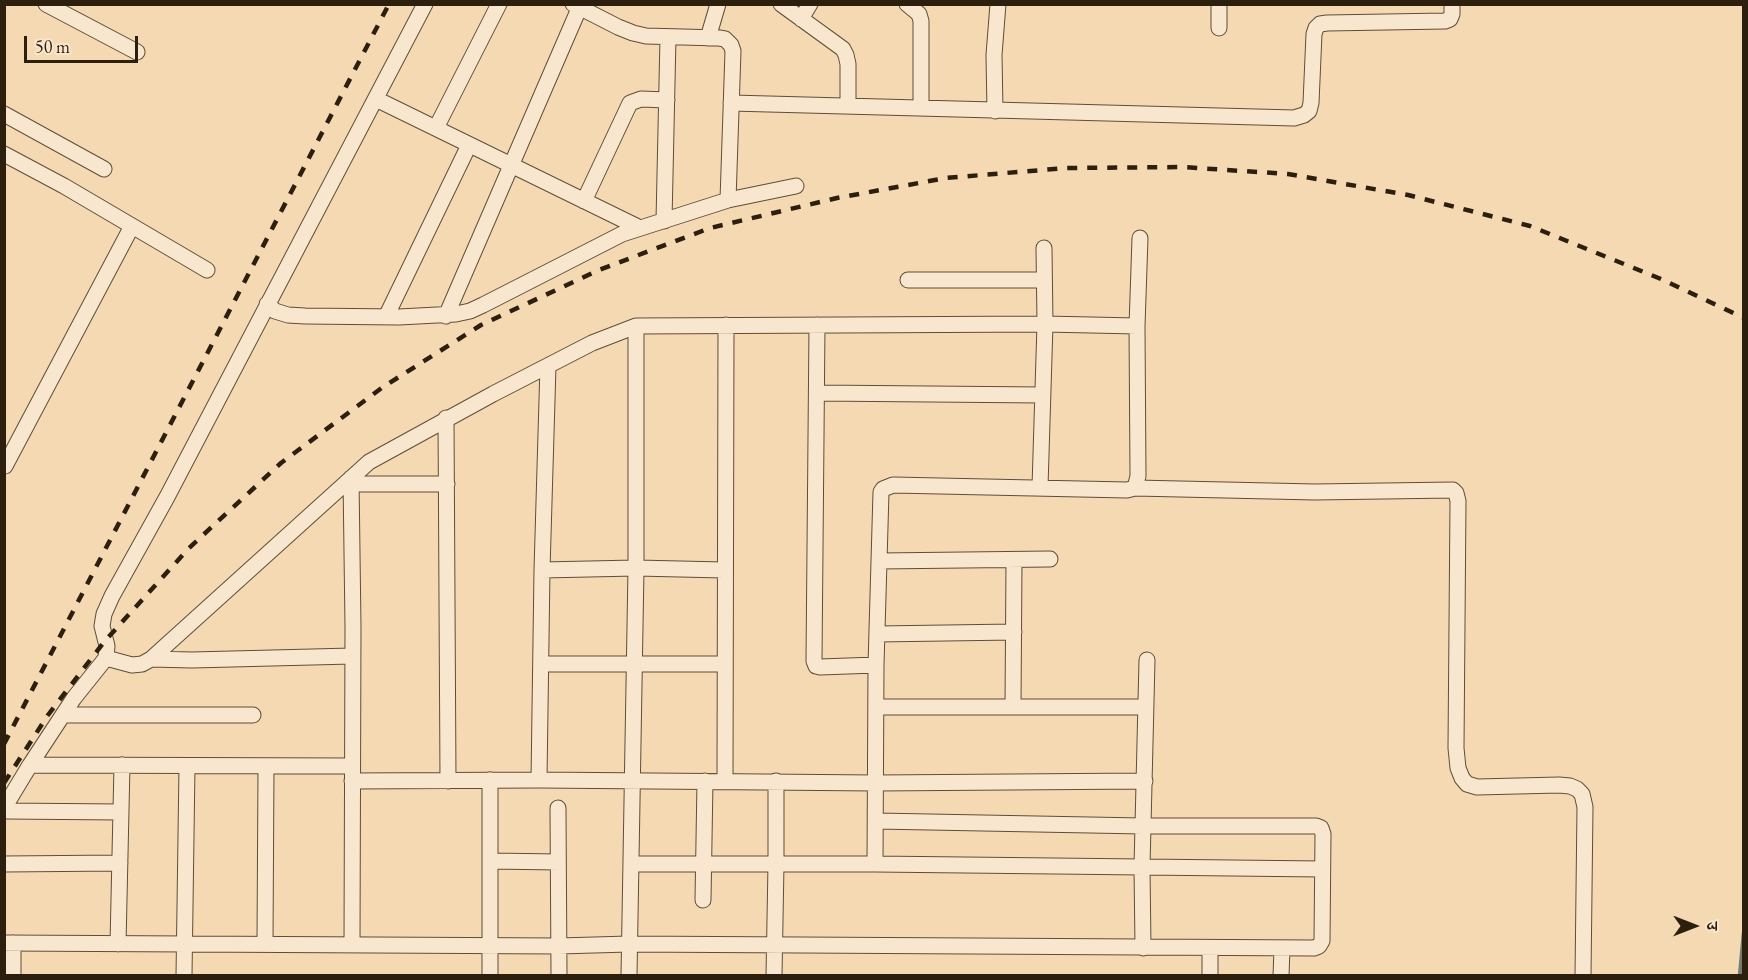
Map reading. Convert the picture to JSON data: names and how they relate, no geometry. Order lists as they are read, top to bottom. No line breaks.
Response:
{"scale_bar":"50 m","north":"right"}
